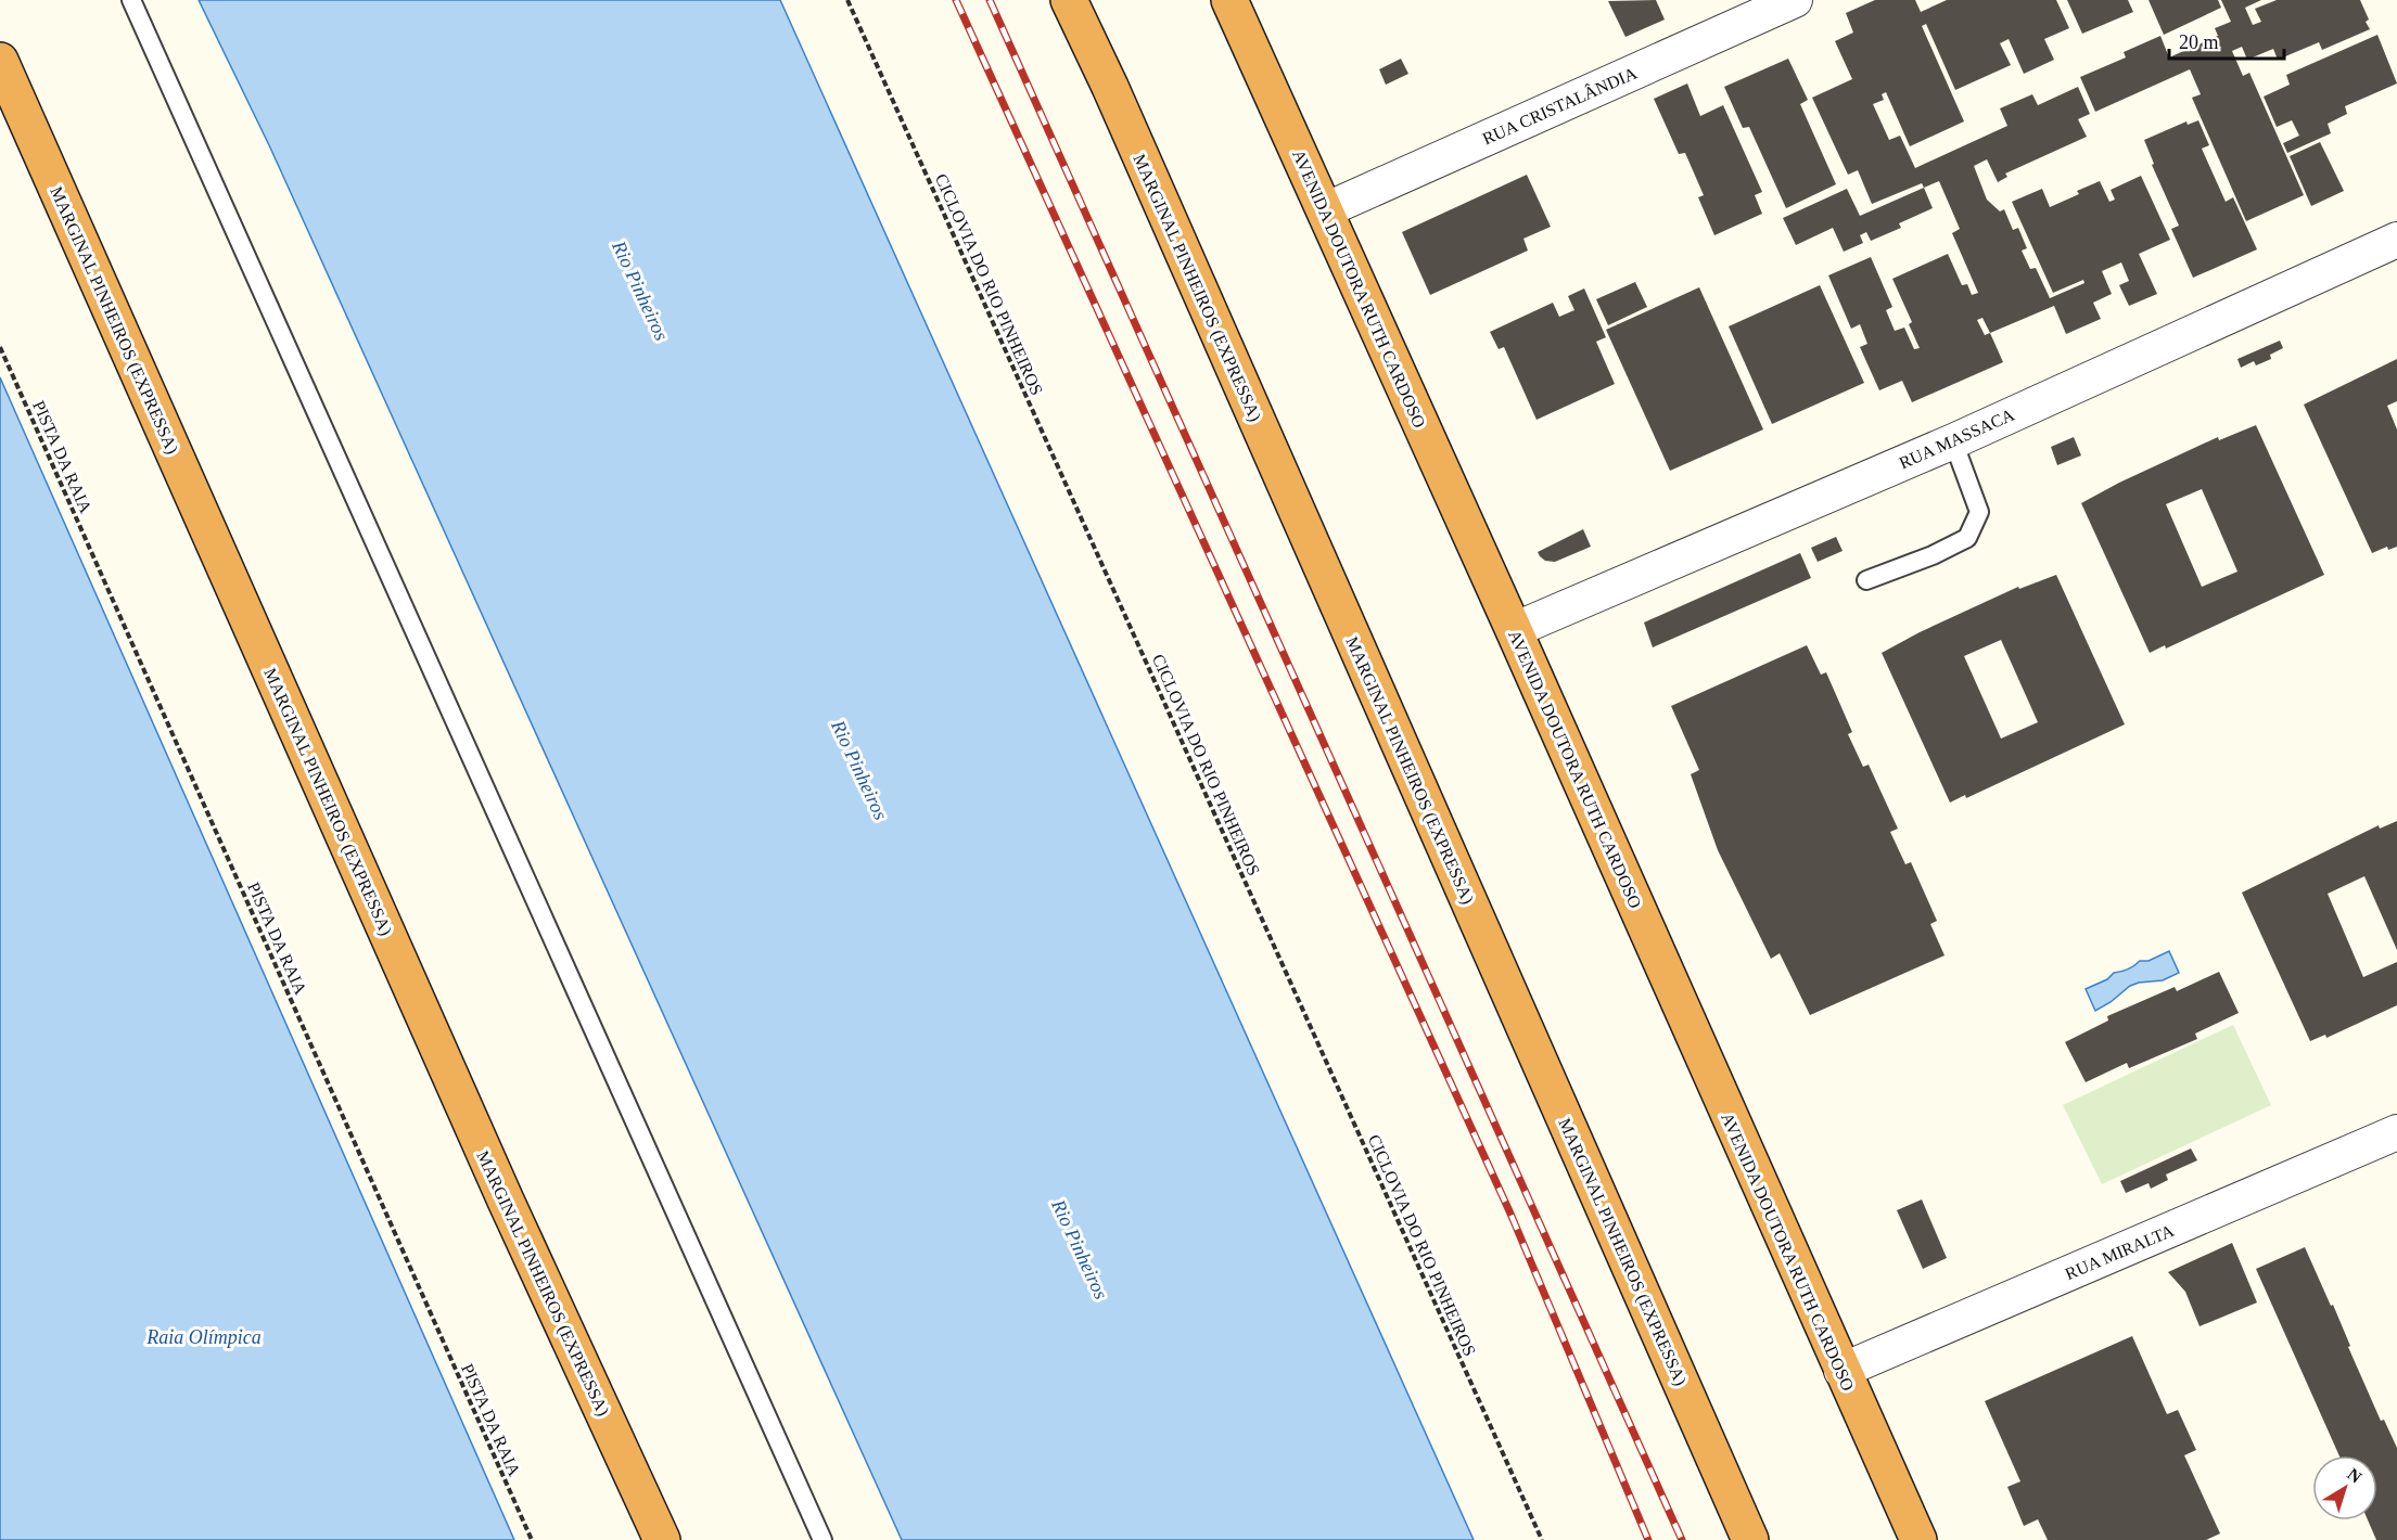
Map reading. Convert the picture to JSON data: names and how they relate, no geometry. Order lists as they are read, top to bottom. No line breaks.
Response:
{"streets":{"highway":["MARGINAL PINHEIROS (EXPRESSA)","AVENIDA DOUTORA RUTH CARDOSO"],"street":["RUA CRISTALÂNDIA","RUA MASSACA","RUA MIRALTA"],"path":["CICLOVIA DO RIO PINHEIROS","PISTA DA RAIA"]},"crossings":[["RUA CRISTALÂNDIA","AVENIDA DOUTORA RUTH CARDOSO"],["AVENIDA DOUTORA RUTH CARDOSO","RUA MASSACA"],["AVENIDA DOUTORA RUTH CARDOSO","RUA MIRALTA"]],"water":["Rio Pinheiros","Raia Olímpica"],"scale_bar":"20 m","north":"top right"}
